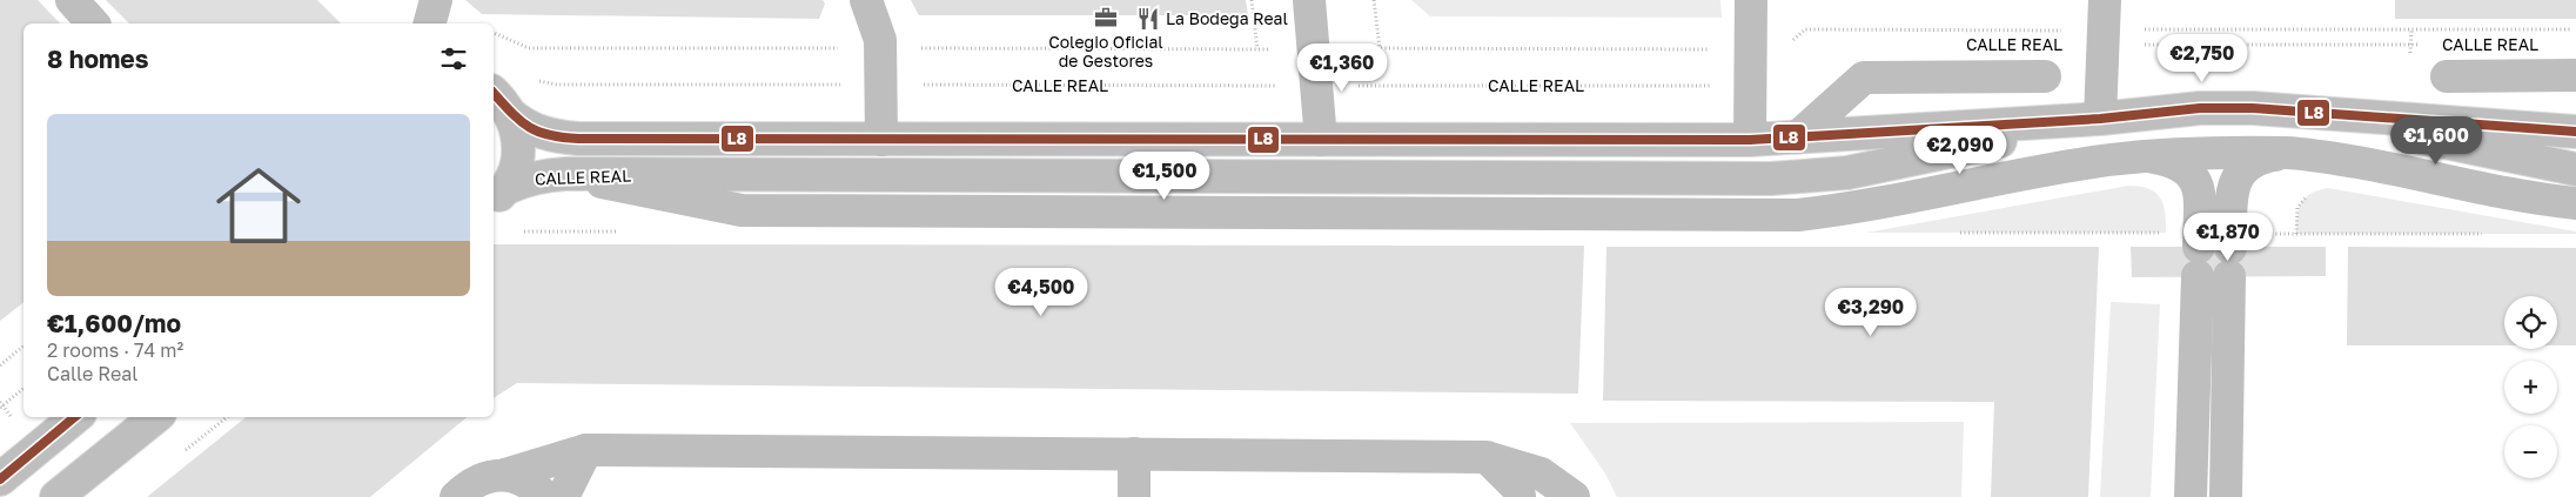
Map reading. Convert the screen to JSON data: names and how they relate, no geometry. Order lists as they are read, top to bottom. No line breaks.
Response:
{"streets":{"main road":["CALLE REAL"]},"places":{"office":["Colegio Oficial de Gestores"],"restaurant":["La Bodega Real"]},"lines":["transit line L8"],"page":{"heading":"8 homes","price":["€2,750","€1,360","€1,600","€2,090","€1,500","€1,870","€4,500","€3,290"],"list":[{"name":"€1,600/mo","note":"2 rooms · 74 m² · Calle Real"}],"map_buttons":["+","−"]}}
